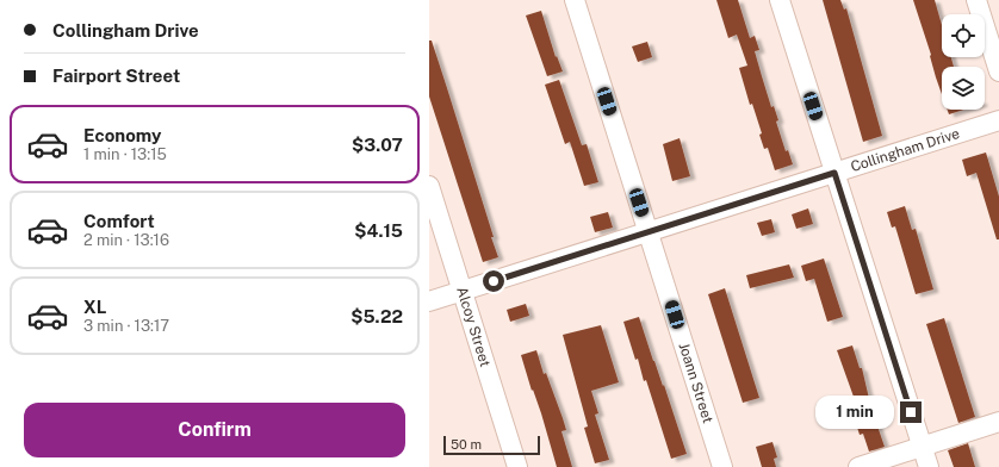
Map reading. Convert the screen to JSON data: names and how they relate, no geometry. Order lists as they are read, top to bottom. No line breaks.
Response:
{"streets":{"street":["Collingham Drive","Alcoy Street","Joann Street"]},"crossings":[["Collingham Drive","Alcoy Street"],["Collingham Drive","Joann Street"]],"scale_bar":"50 m","page":{"banner":["Collingham Drive","Fairport Street"],"list":[{"name":"Economy","note":"1 min · 13:15","value":"$3.07"},{"name":"Comfort","note":"2 min · 13:16","value":"$4.15"},{"name":"XL","note":"3 min · 13:17","value":"$5.22"}],"buttons":"Confirm","bubble":"1 min","scale":"50 m"}}
